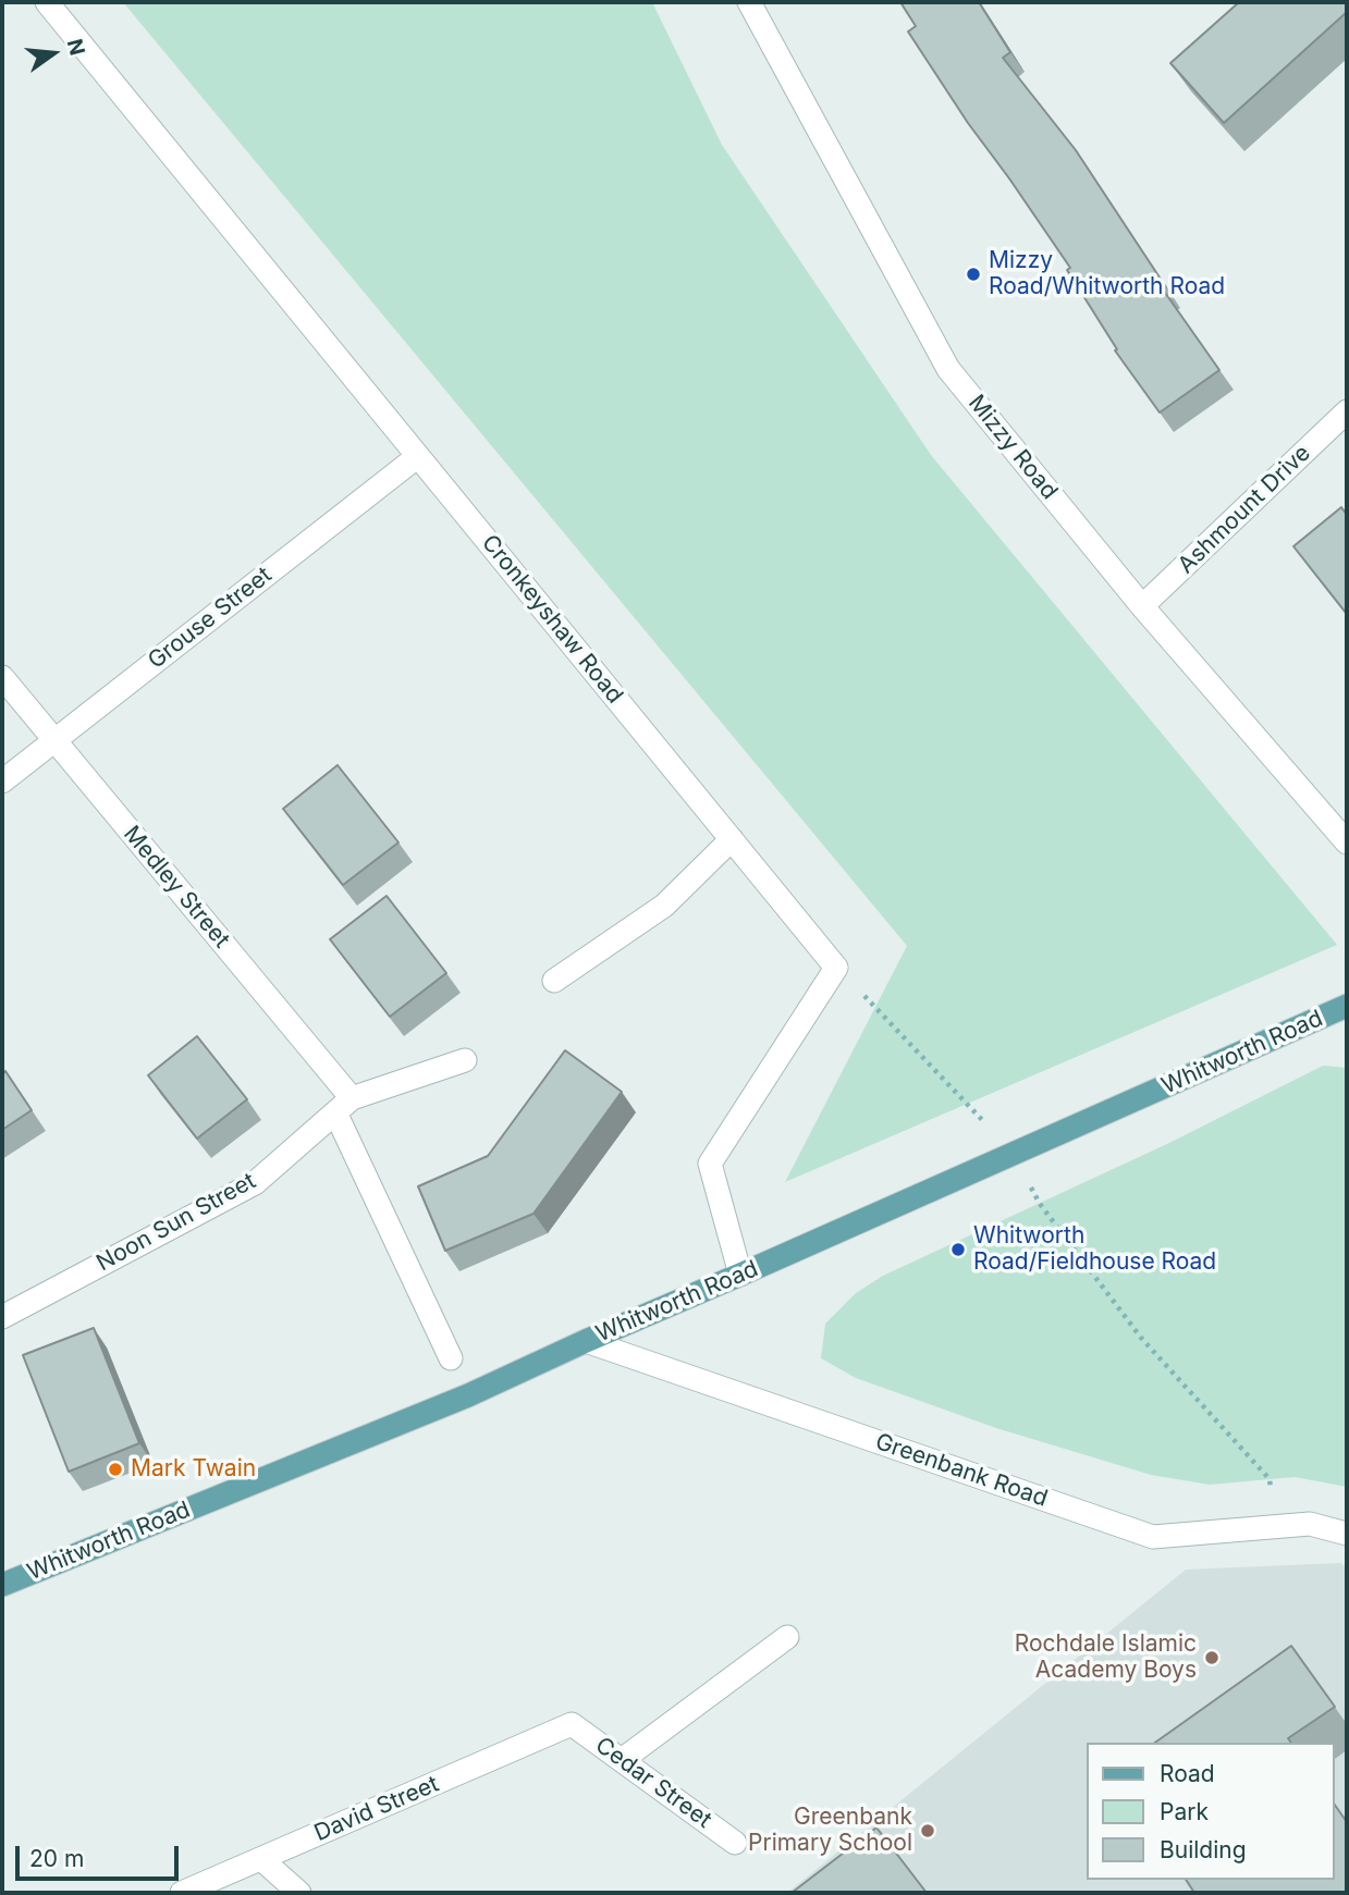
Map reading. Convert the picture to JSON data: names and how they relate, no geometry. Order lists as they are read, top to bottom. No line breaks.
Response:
{"streets":{"main road":["Whitworth Road"],"street":["Mizzy Road","Ashmount Drive","Grouse Street","Cronkeyshaw Road","Medley Street","Noon Sun Street","Greenbank Road","Cedar Street","David Street"]},"crossings":[["Mizzy Road","Ashmount Drive"],["Grouse Street","Cronkeyshaw Road"],["Grouse Street","Medley Street"],["Medley Street","Noon Sun Street"],["Whitworth Road","Greenbank Road"],["Cedar Street","David Street"]],"places":["Mizzy Road/Whitworth Road","Whitworth Road/Fieldhouse Road","Mark Twain","Rochdale Islamic Academy Boys","Greenbank Primary School"],"legend":["Road","Park","Building"],"scale_bar":"20 m","north":"right"}
